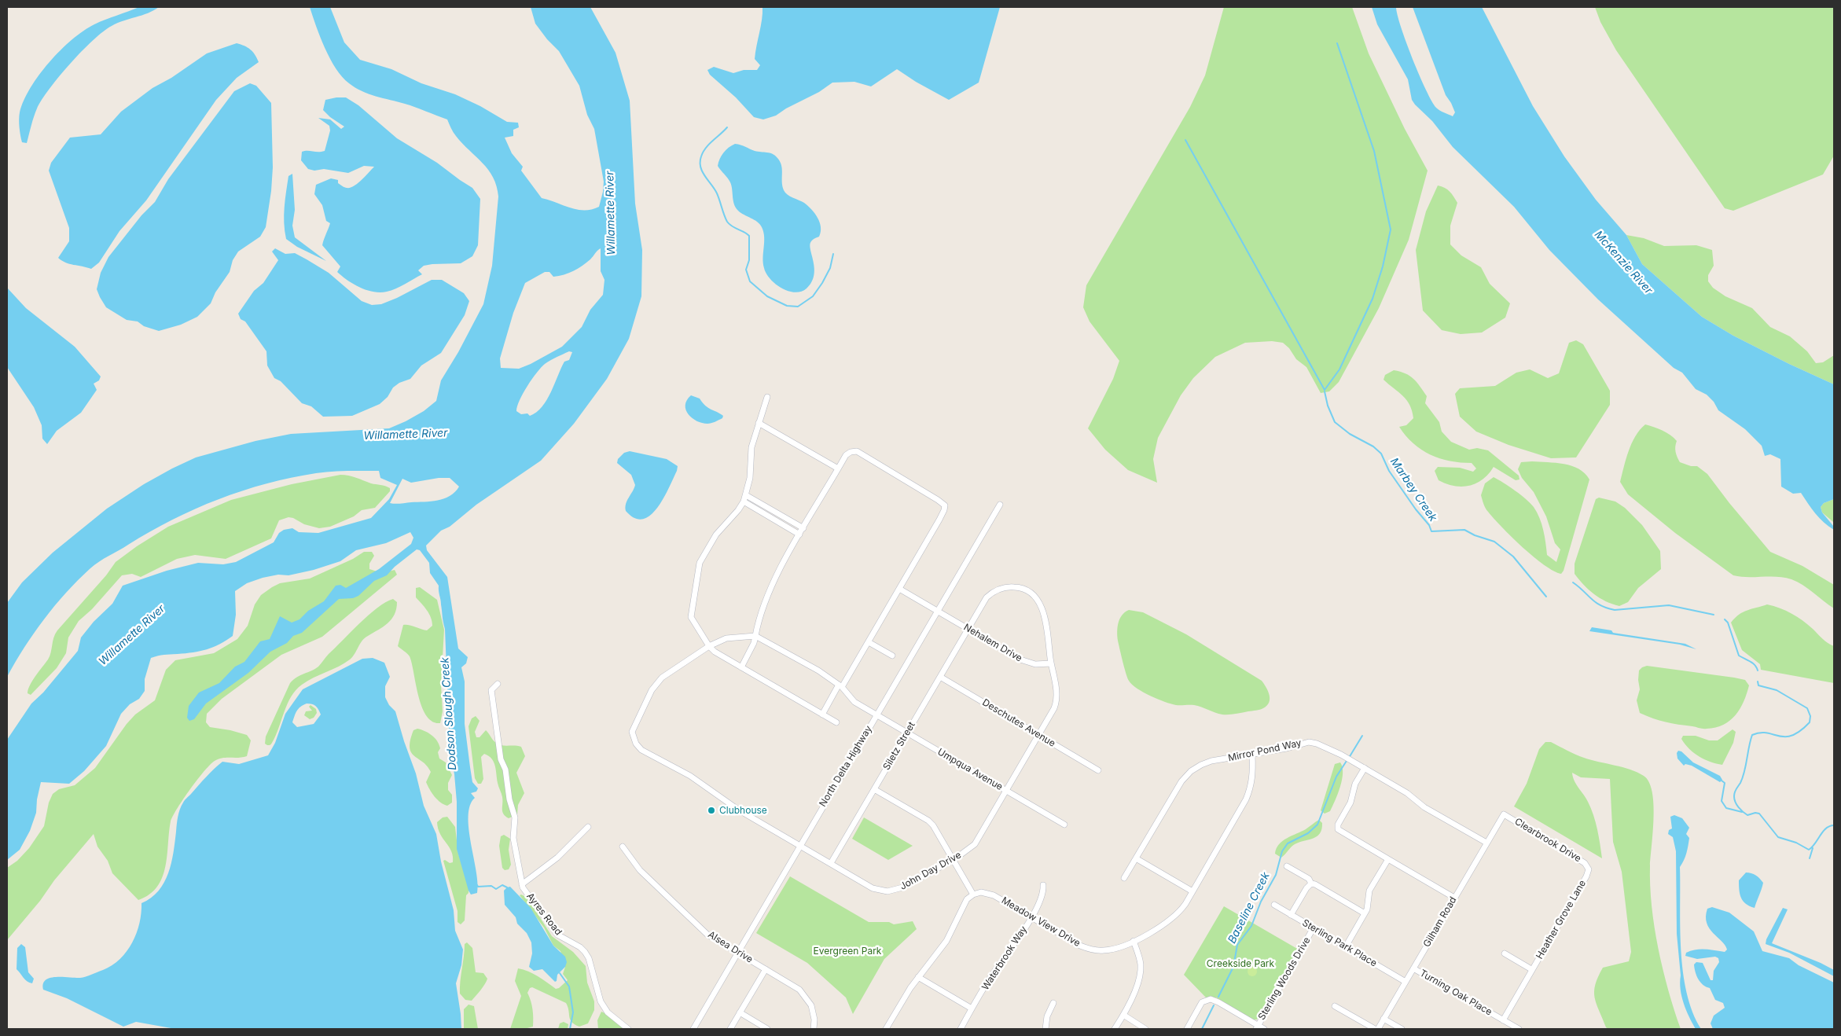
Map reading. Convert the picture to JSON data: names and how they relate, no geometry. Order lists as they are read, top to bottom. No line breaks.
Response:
{"streets":{"street":["Nehalem Drive","Deschutes Avenue","Siletz Street","Mirror Pond Way","North Delta Highway","Umpqua Avenue","Clearbrook Drive","John Day Drive","Ayres Road","Heather Grove Lane","Meadow View Drive","Gilham Road","Sterling Park Place","Alsea Drive","Waterbrook Way","Sterling Woods Drive","Turning Oak Place"]},"crossings":[["Nehalem Drive","Siletz Street"],["Nehalem Drive","North Delta Highway"],["Nehalem Drive","John Day Drive"],["Deschutes Avenue","Siletz Street"],["Deschutes Avenue","John Day Drive"],["Siletz Street","Umpqua Avenue"],["Siletz Street","John Day Drive"],["Mirror Pond Way","Meadow View Drive"],["Mirror Pond Way","Gilham Road"],["North Delta Highway","Umpqua Avenue"],["North Delta Highway","John Day Drive"],["North Delta Highway","Alsea Drive"],["Umpqua Avenue","John Day Drive"],["Clearbrook Drive","Heather Grove Lane"],["Clearbrook Drive","Gilham Road"],["Heather Grove Lane","Turning Oak Place"],["Meadow View Drive","Waterbrook Way"],["Gilham Road","Sterling Park Place"],["Gilham Road","Turning Oak Place"],["Sterling Park Place","Sterling Woods Drive"]],"water":["Willamette River","McKenzie River","Marbey Creek","Dodson Slough Creek","Baseline Creek"],"parks":["Evergreen Park","Creekside Park"],"places":["Clubhouse"]}
